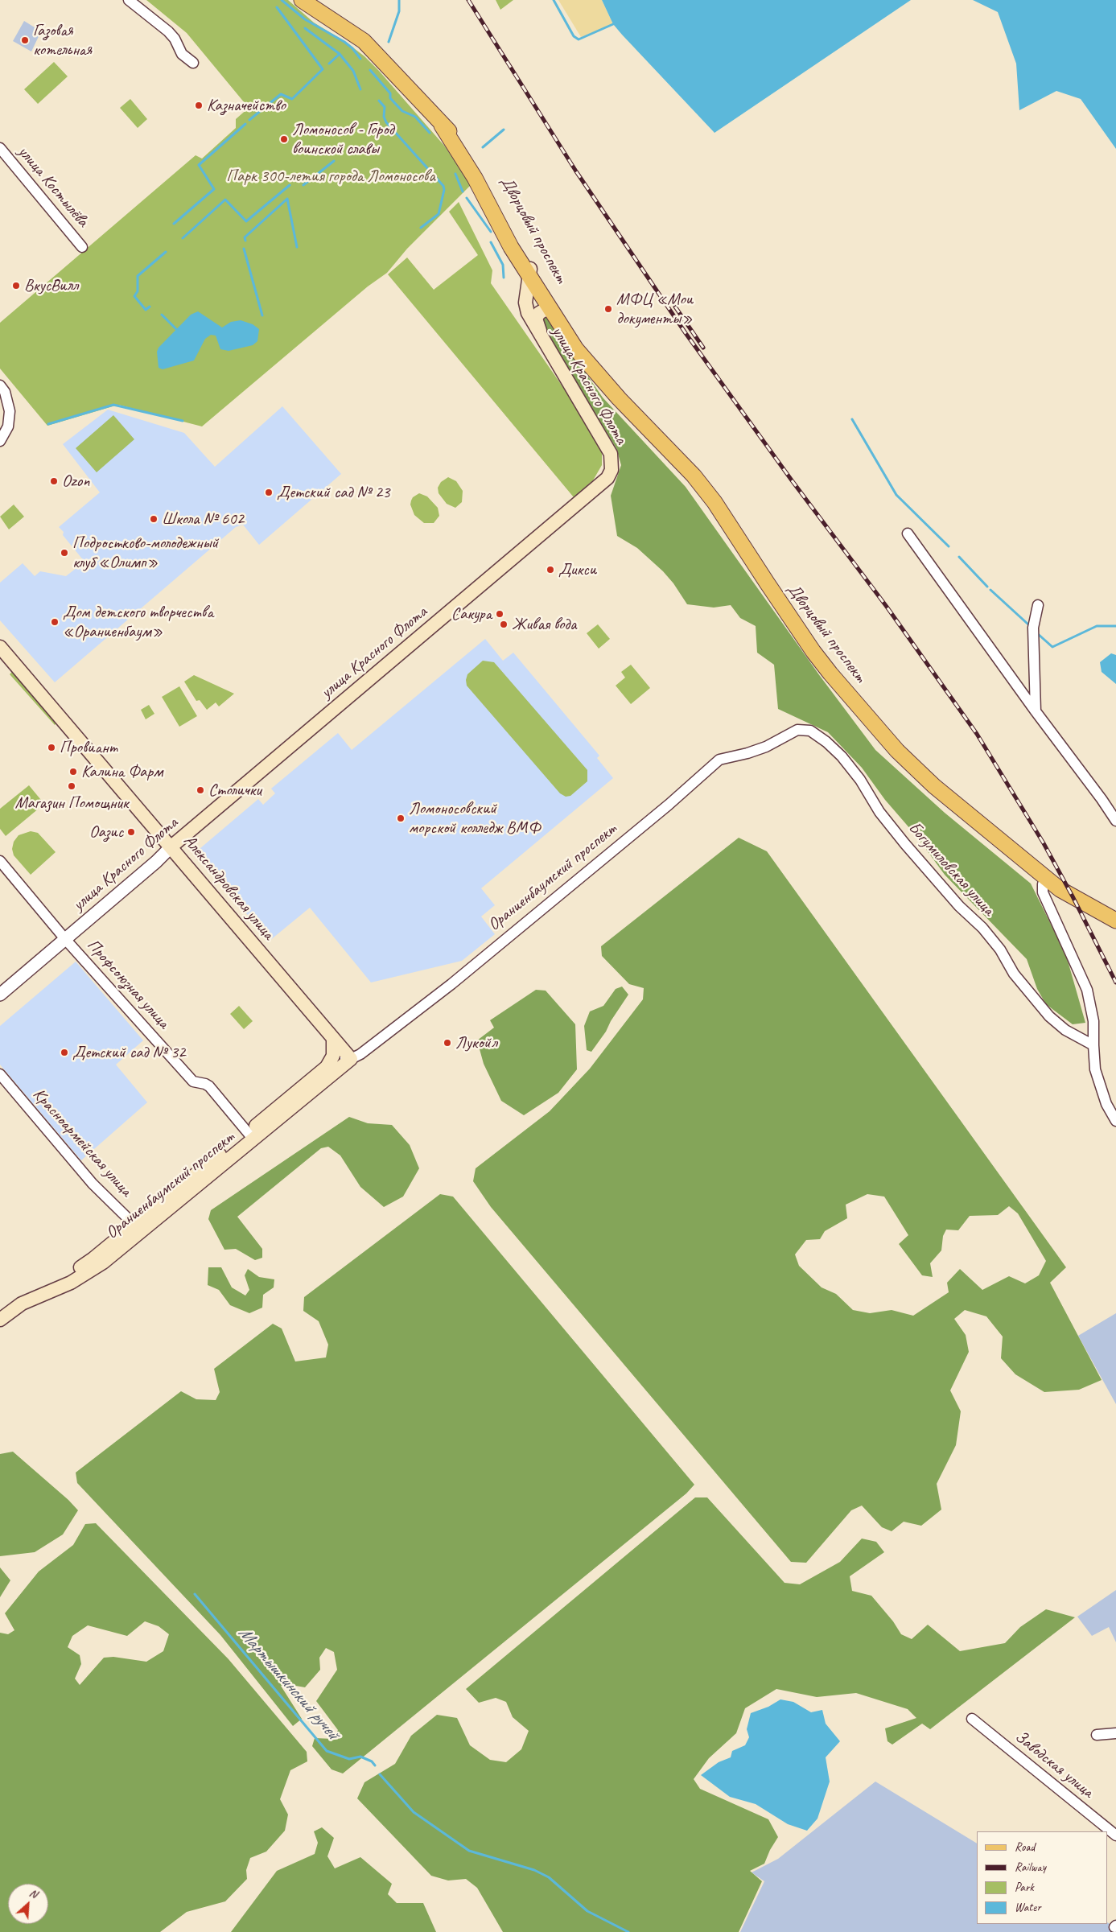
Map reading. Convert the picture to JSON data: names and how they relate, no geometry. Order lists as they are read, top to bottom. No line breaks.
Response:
{"streets":{"main road":["Дворцовый проспект","улица Красного Флота","Ораниенбаумский проспект","Александровская улица"],"street":["улица Костылёва","Богумиловская улица","Профсоюзная улица","Красноармейская улица","Заводская улица"]},"crossings":[["Дворцовый проспект","улица Красного Флота"],["улица Красного Флота","Александровская улица"],["улица Красного Флота","Профсоюзная улица"],["Богумиловская улица","Ораниенбаумский проспект"],["Ораниенбаумский проспект","Александровская улица"],["Ораниенбаумский проспект","Профсоюзная улица"],["Ораниенбаумский проспект","Красноармейская улица"]],"water":["Мартышкинский ручей"],"parks":["Парк 300-летия города Ломоносова"],"places":["Газовая котельная","Казначейство","Ломоносов - Город воинской славы","ВкусВилл","МФЦ «Мои документы»","Ozon","Детский сад № 23","Школа № 602","Подростково-молодежный клуб «Олимп»","Дикси","Сакура","Дом детского творчества «Ораниенбаум»","Живая вода","Провиант","Калина Фарм","Магазин Помощник","Столички","Ломоносовский морской колледж ВМФ","Оазис","Лукойл","Детский сад № 32"],"legend":["Road","Railway","Park","Water"],"north":"top right"}
